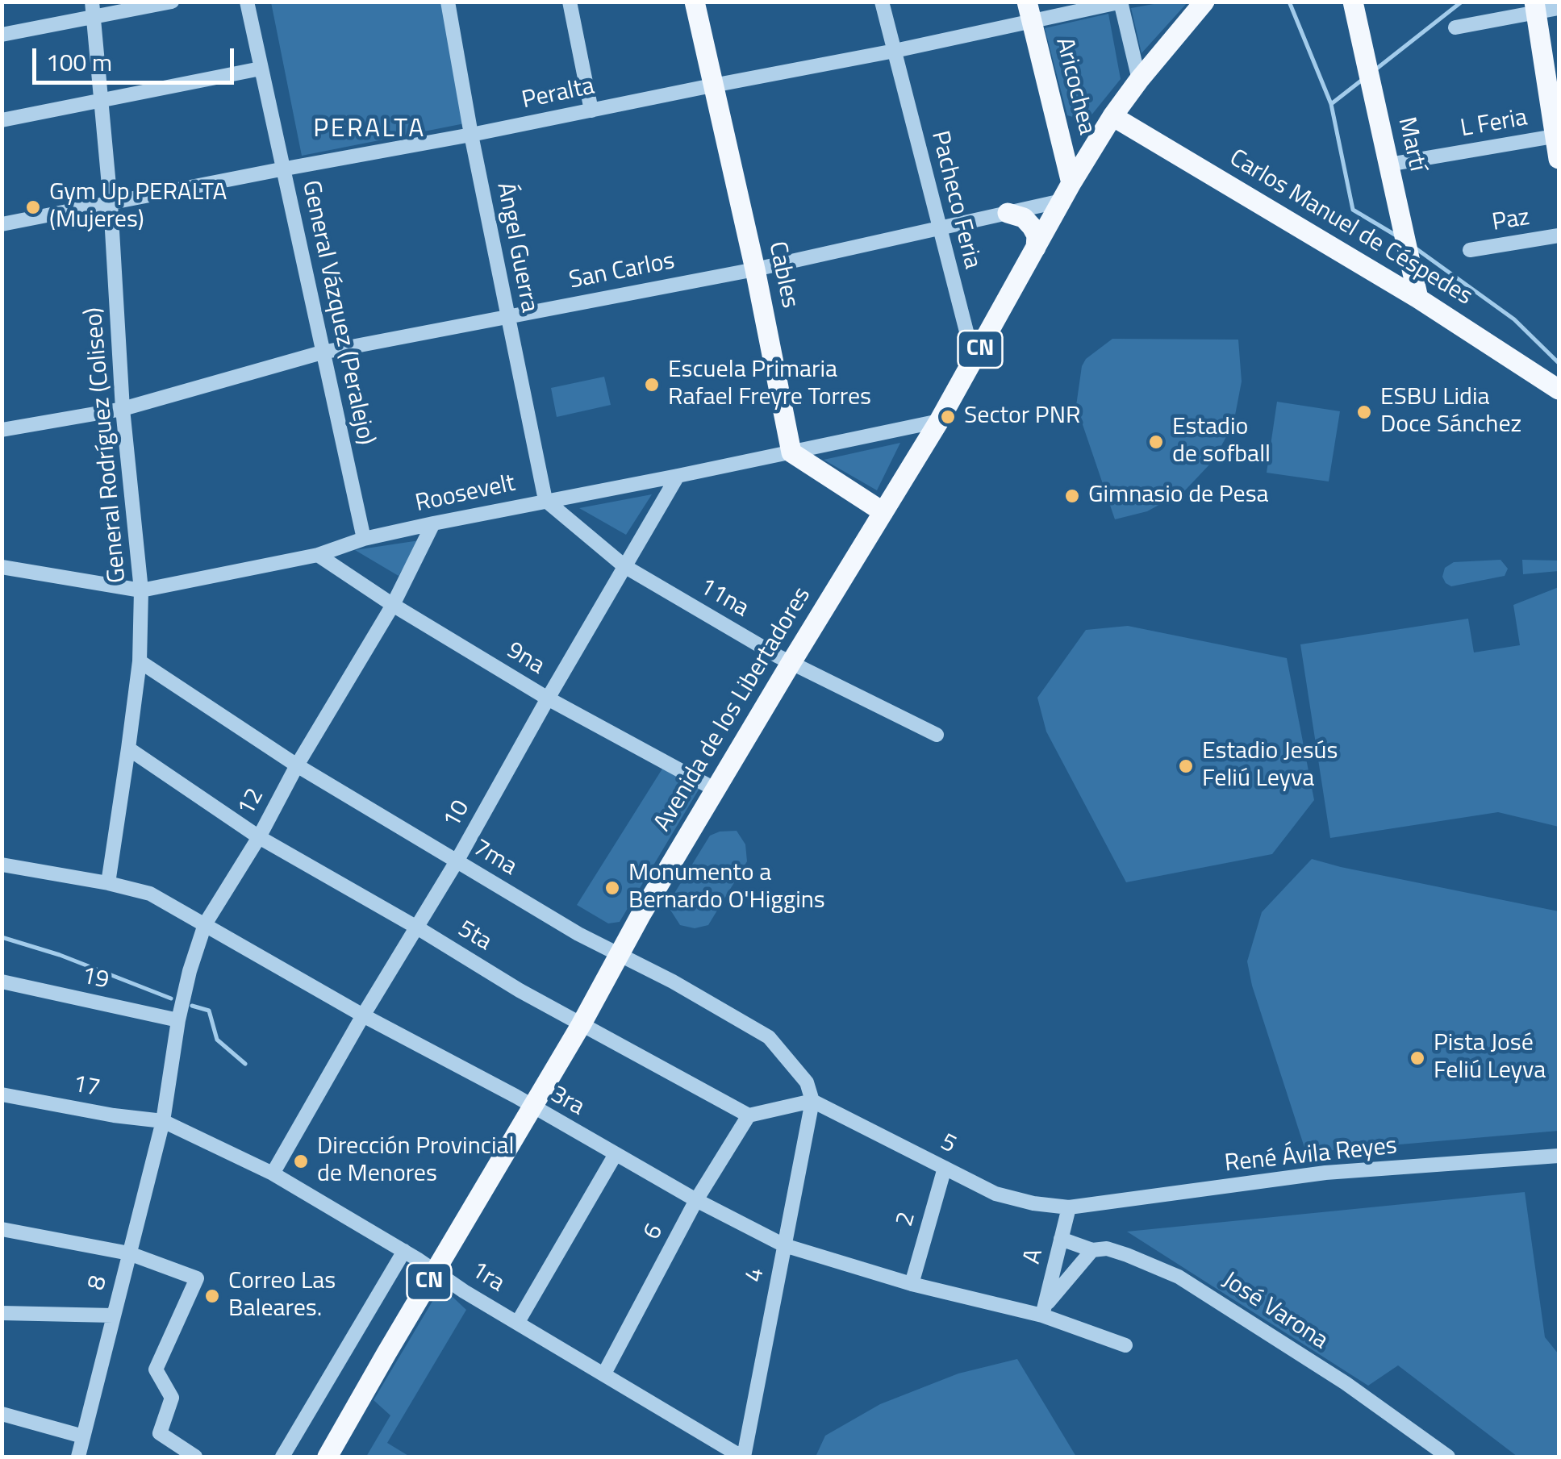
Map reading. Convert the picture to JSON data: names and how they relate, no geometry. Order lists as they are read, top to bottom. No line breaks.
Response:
{"streets":{"main road":["Aricochea","Martí","Carlos Manuel de Céspedes","Cables","CN","Avenida de los Libertadores"],"street":["Peralta","L Feria","Pacheco Feria","Paz","Ángel Guerra","San Carlos","General Vázquez (Peralejo)","General Rodríguez (Coliseo)","Roosevelt","11na","9na","12","10","7ma","5ta","19","17","3ra","5","René Ávila Reyes","2","6","A","4","1ra","8","José Varona"]},"crossings":[["Aricochea","Peralta"],["Aricochea","San Carlos"],["Aricochea","Avenida de los Libertadores"],["Peralta","Pacheco Feria"],["Peralta","Ángel Guerra"],["Peralta","Cables"],["Peralta","General Vázquez (Peralejo)"],["Peralta","General Rodríguez (Coliseo)"],["L Feria","Martí"],["Martí","Carlos Manuel de Céspedes"],["Pacheco Feria","San Carlos"],["Pacheco Feria","Avenida de los Libertadores"],["Carlos Manuel de Céspedes","Avenida de los Libertadores"],["Ángel Guerra","San Carlos"],["Ángel Guerra","Roosevelt"],["Ángel Guerra","11na"],["San Carlos","Cables"],["San Carlos","General Vázquez (Peralejo)"],["San Carlos","General Rodríguez (Coliseo)"],["San Carlos","Avenida de los Libertadores"],["Cables","Roosevelt"],["General Vázquez (Peralejo)","Roosevelt"],["General Rodríguez (Coliseo)","Roosevelt"],["General Rodríguez (Coliseo)","7ma"],["General Rodríguez (Coliseo)","5ta"],["General Rodríguez (Coliseo)","3ra"],["Roosevelt","11na"],["Roosevelt","9na"],["Roosevelt","Avenida de los Libertadores"],["Roosevelt","12"],["Roosevelt","10"],["11na","Avenida de los Libertadores"],["11na","10"],["9na","Avenida de los Libertadores"],["9na","12"],["9na","10"],["Avenida de los Libertadores","7ma"],["Avenida de los Libertadores","5ta"],["Avenida de los Libertadores","3ra"],["Avenida de los Libertadores","1ra"],["12","7ma"],["12","5ta"],["12","19"],["12","17"],["12","3ra"],["12","1ra"],["12","8"],["10","7ma"],["10","5ta"],["10","3ra"],["10","1ra"],["7ma","5"],["7ma","4"],["5ta","6"],["17","1ra"],["17","8"],["3ra","2"],["3ra","6"],["3ra","A"],["3ra","4"],["5","René Ávila Reyes"],["5","2"],["5","A"],["5","4"],["René Ávila Reyes","A"],["6","1ra"],["A","José Varona"],["4","1ra"],["1ra","8"]],"districts":["PERALTA"],"places":["Gym Up PERALTA (Mujeres)","Escuela Primaria Rafael Freyre Torres","ESBU Lidia Doce Sánchez","Sector PNR","Estadio de sofball","Gimnasio de Pesa","Estadio Jesús Feliú Leyva","Monumento a Bernardo O'Higgins","Pista José Feliú Leyva","Dirección Provincial de Menores","Correo Las Baleares."],"scale_bar":"100 m"}
